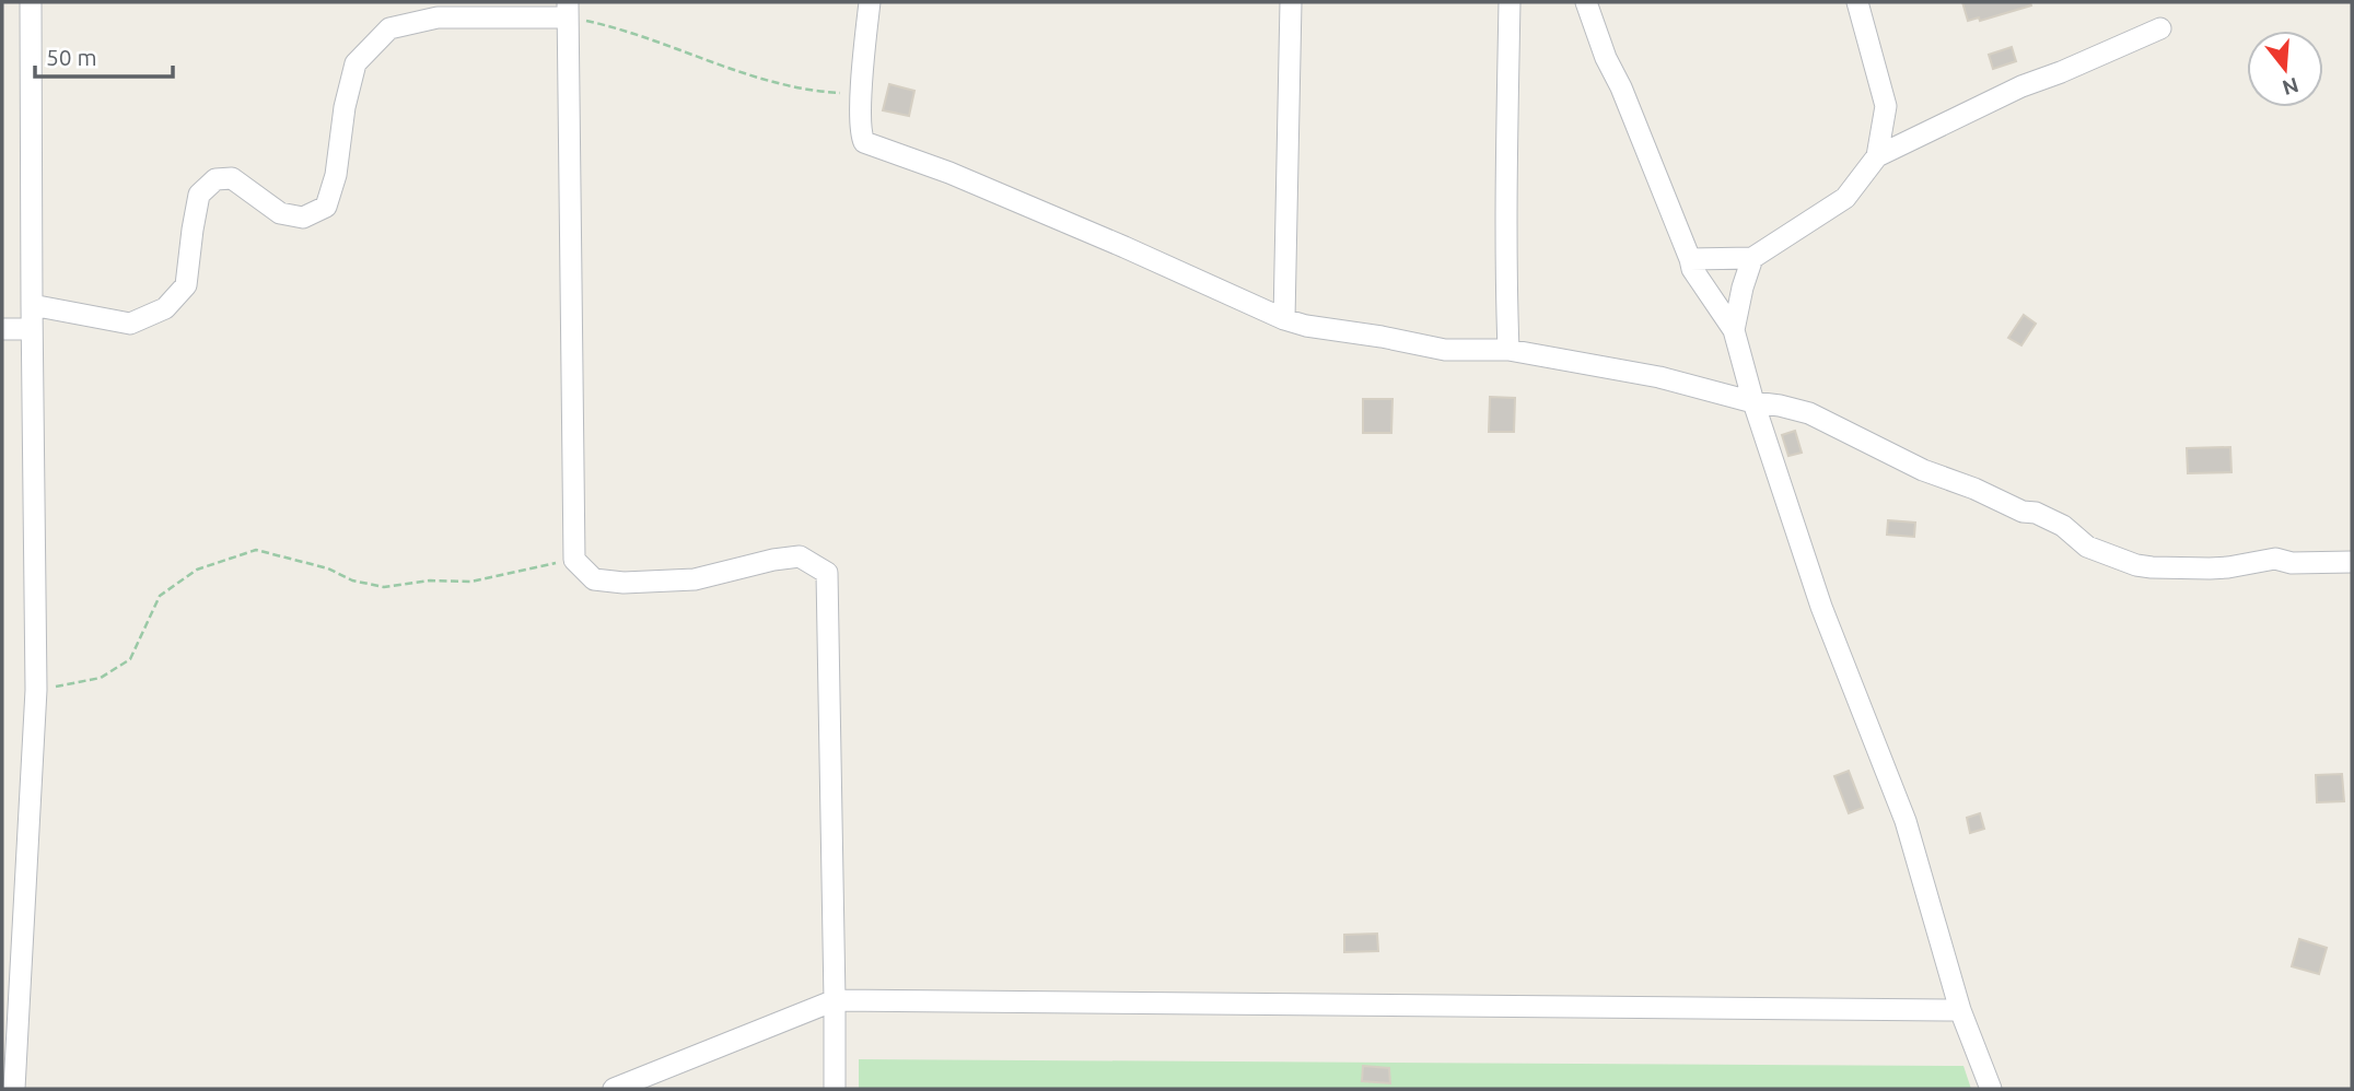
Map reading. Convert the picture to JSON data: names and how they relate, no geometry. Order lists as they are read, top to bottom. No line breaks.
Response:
{"scale_bar":"50 m","north":"bottom"}
